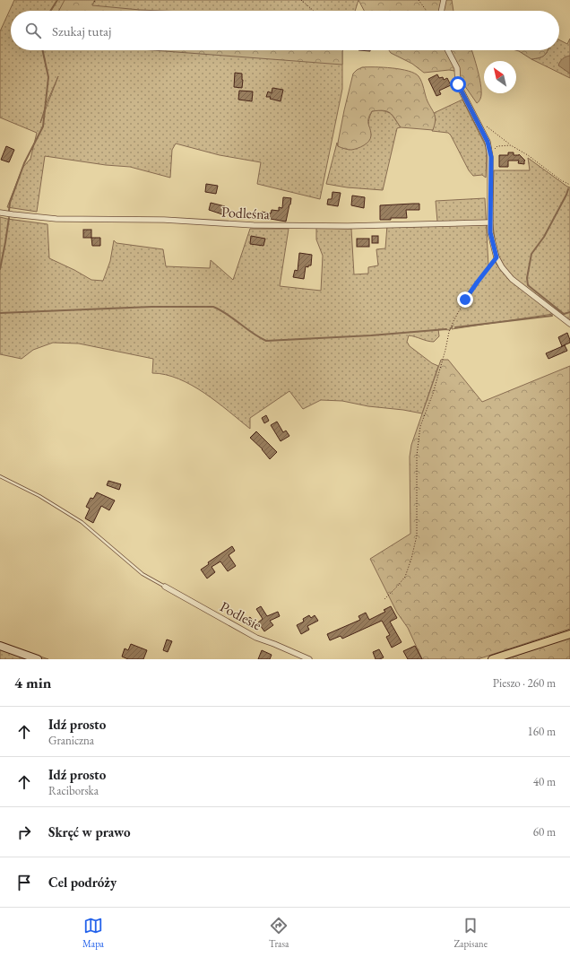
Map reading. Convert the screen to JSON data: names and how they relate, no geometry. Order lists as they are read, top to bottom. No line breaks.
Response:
{"streets":{"street":["Podleśna","Podlesie"]},"north":"top left","page":{"search":"Szukaj tutaj","heading":["4 min","Pieszo · 260 m"],"list":[["Idź prosto","Graniczna","160 m"],["Idź prosto","Raciborska","40 m"],["Skręć w prawo","60 m"],"Cel podróży"],"nav":["Mapa","Trasa","Zapisane"]}}
